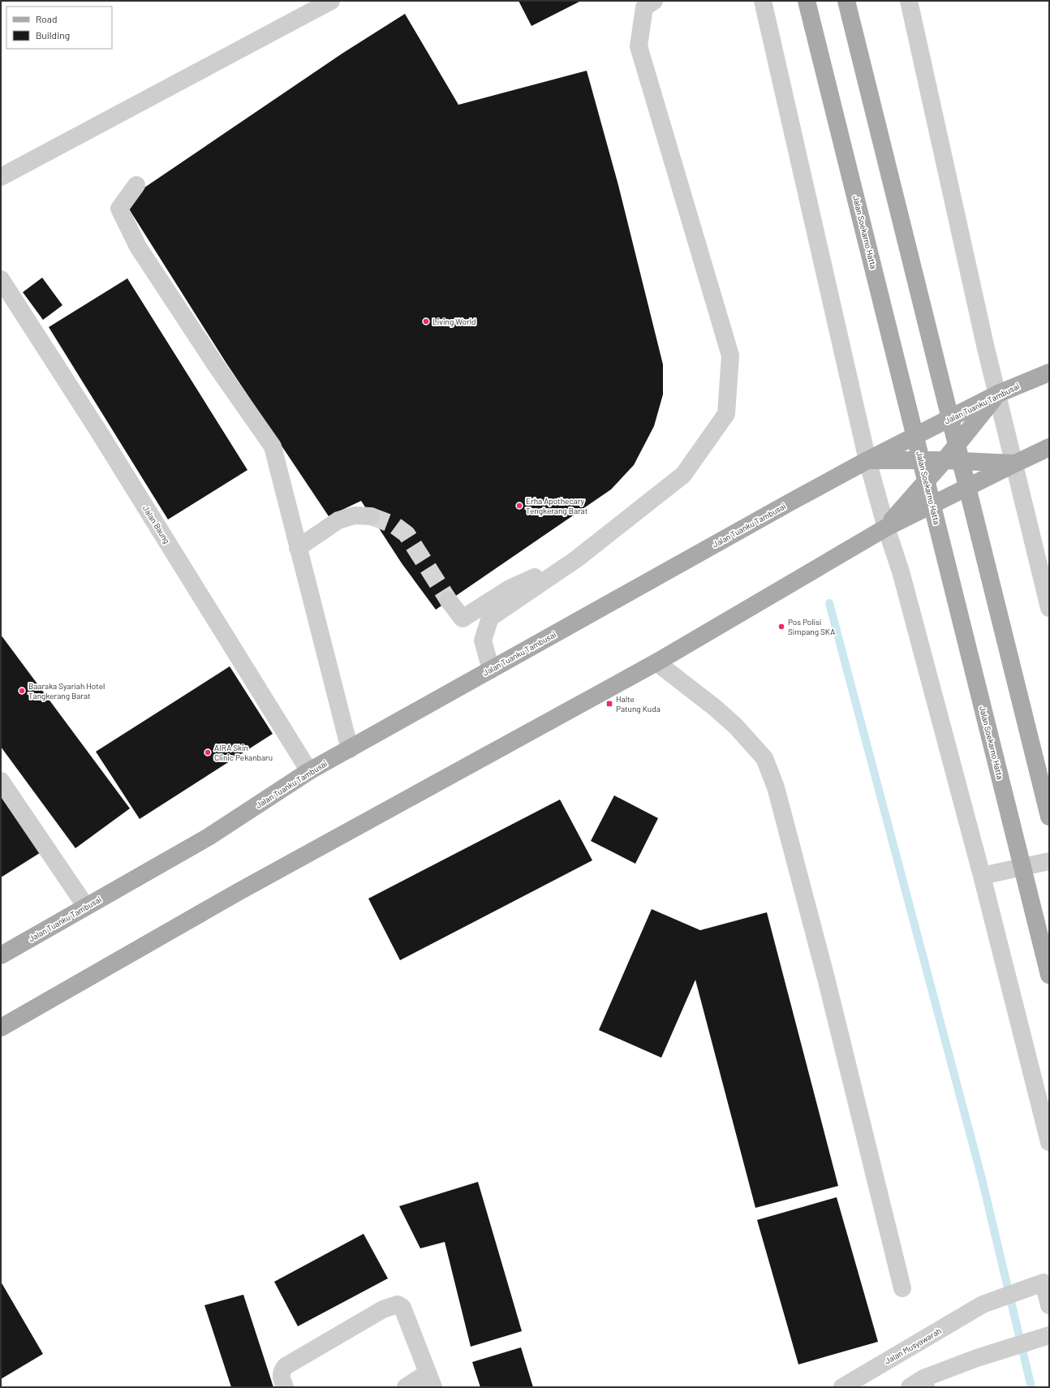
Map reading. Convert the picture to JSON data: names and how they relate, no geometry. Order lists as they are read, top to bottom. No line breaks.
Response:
{"streets":{"main road":["Jalan Soekarno Hatta","Jalan Tuanku Tambusai"],"street":["Jalan Baung","Jalan Musyawarah"]},"crossings":[["Jalan Tuanku Tambusai","Jalan Baung"]],"places":{"other":["Living World","Erha Apothecary Tengkerang Barat","Pos Polisi Simpang SKA","Baaraka Syariah Hotel Tangkerang Barat","AIRA Skin Clinic Pekanbaru"],"transit":["Halte Patung Kuda"]},"legend":["Road","Building"]}
